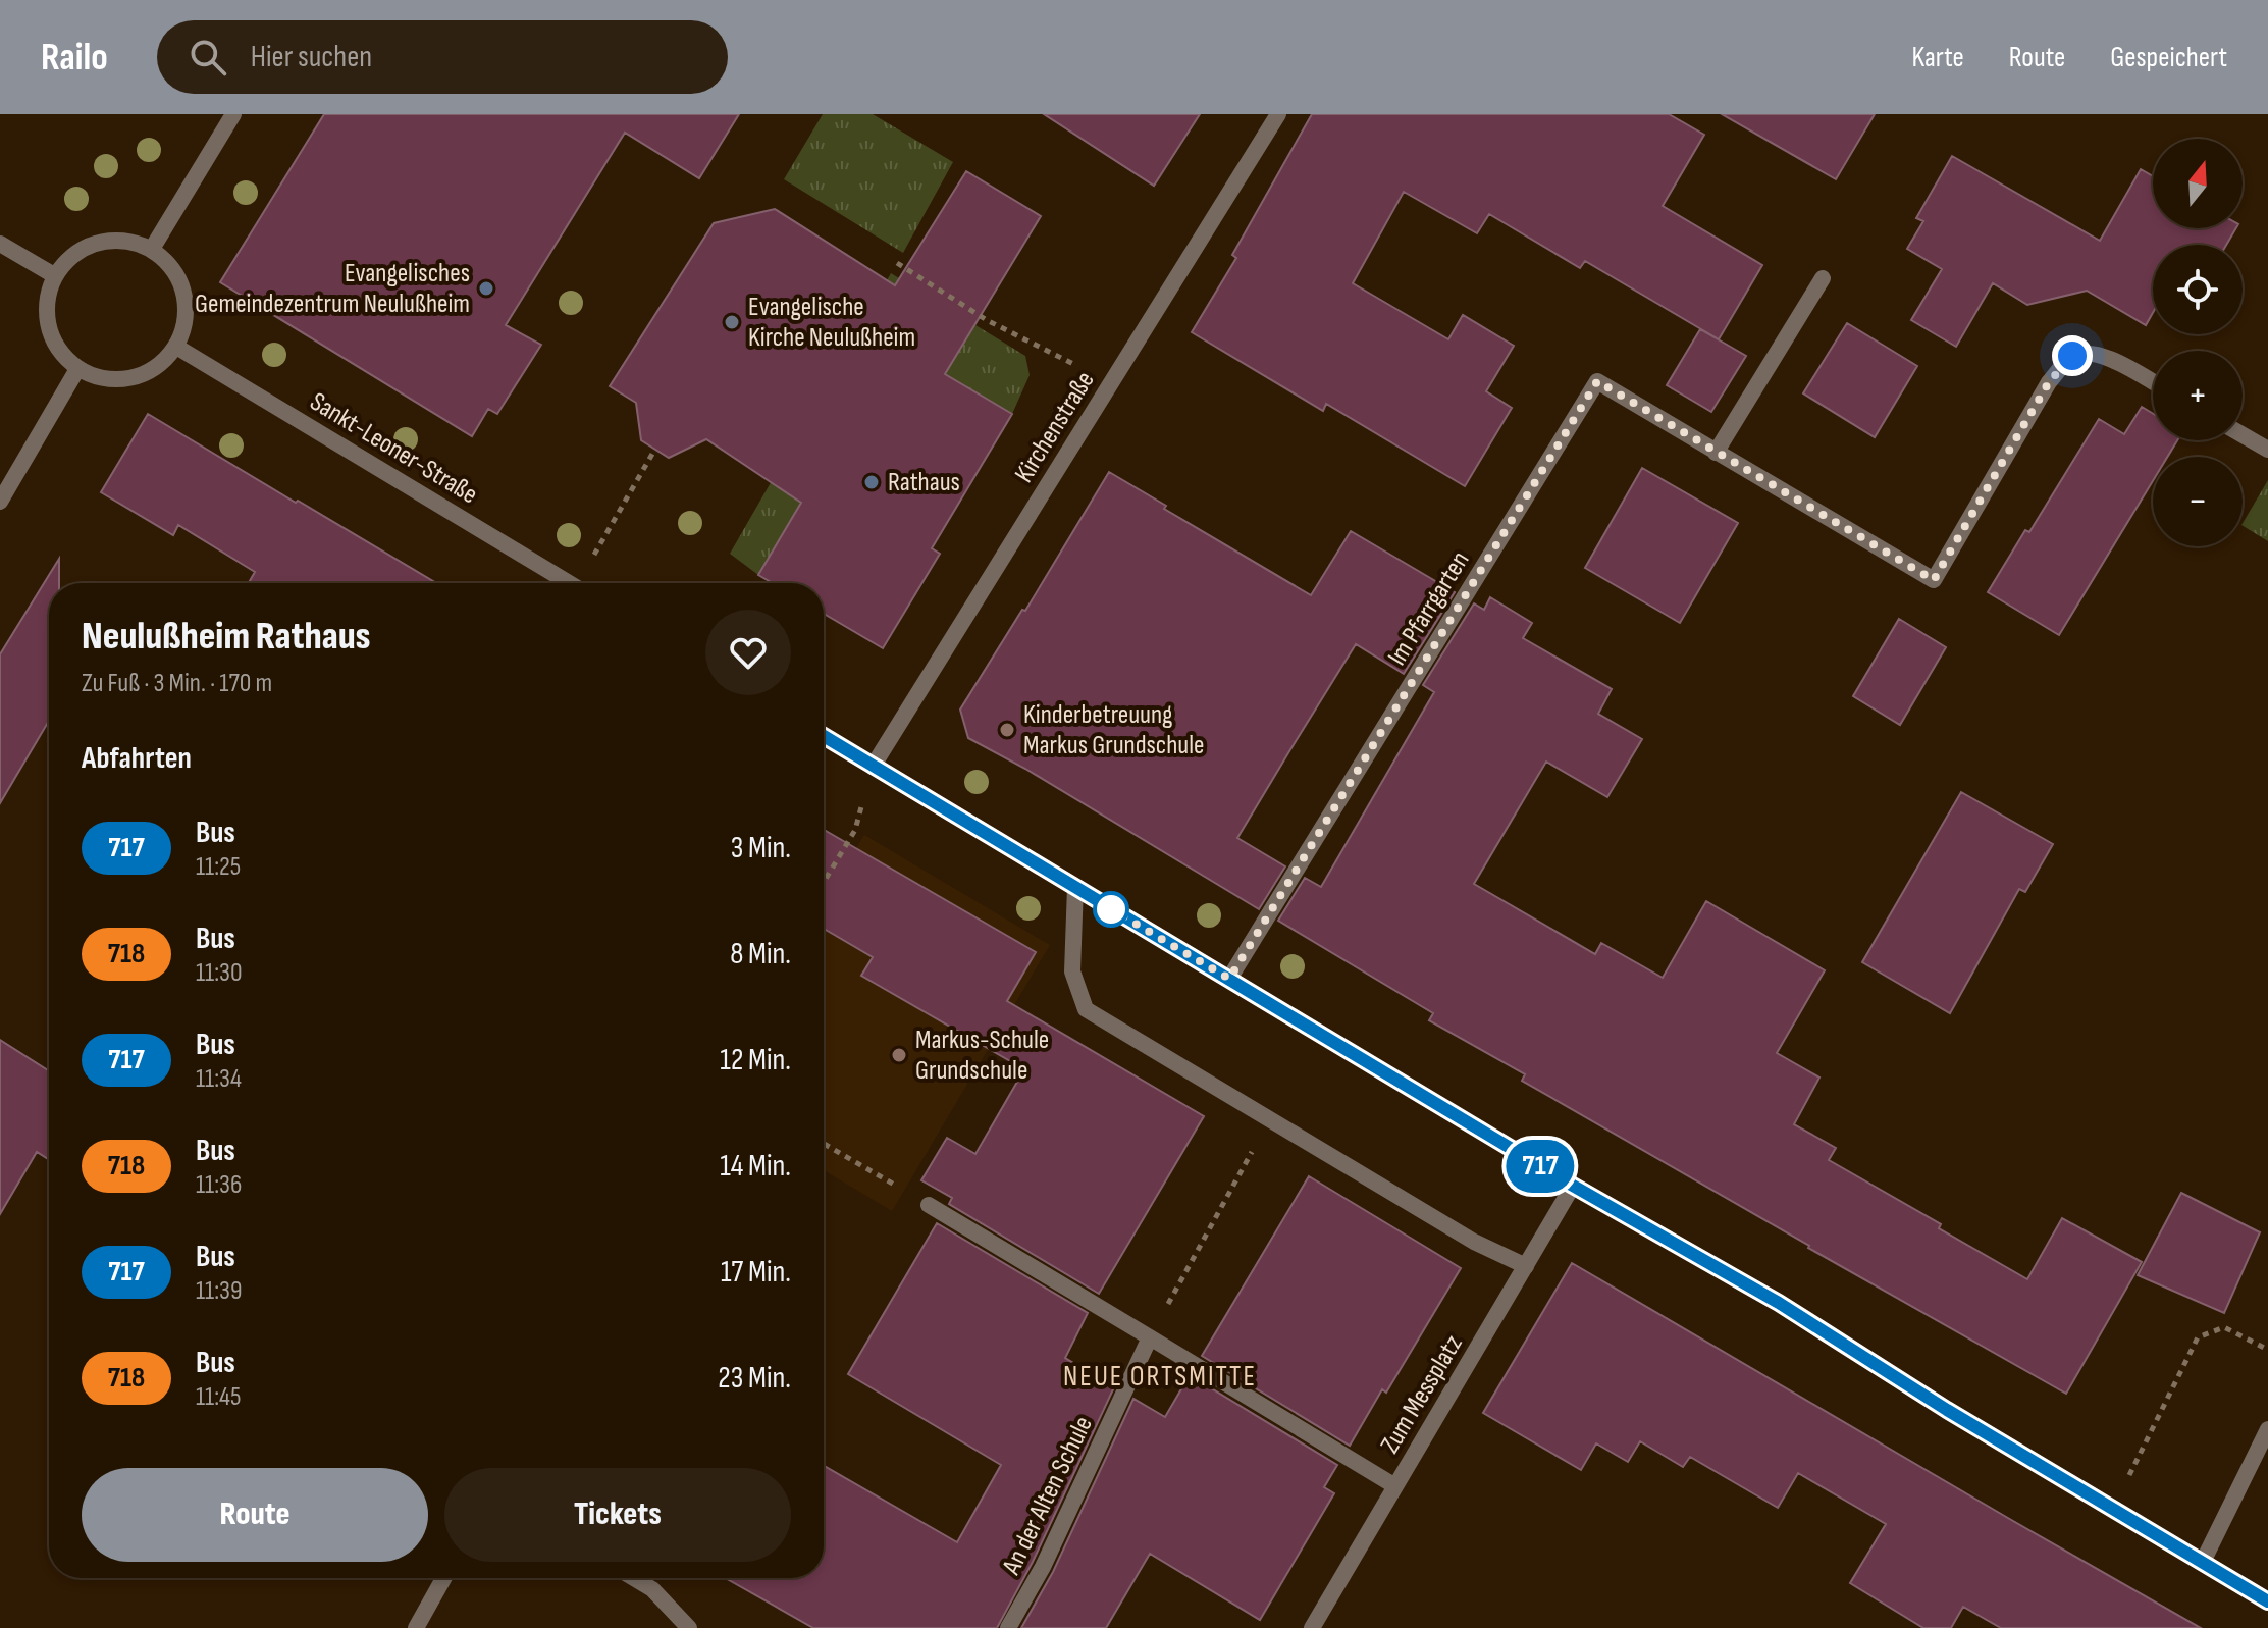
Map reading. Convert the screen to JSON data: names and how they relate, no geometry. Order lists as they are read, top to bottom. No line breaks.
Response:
{"streets":{"street":["Kirchenstraße","Sankt-Leoner-Straße","Im Pfarrgarten","Zum Messplatz","An der Alten Schule"]},"districts":["NEUE ORTSMITTE"],"places":["Evangelisches Gemeindezentrum Neulußheim","Evangelische Kirche Neulußheim","Rathaus","Kinderbetreuung Markus Grundschule","Markus-Schule Grundschule"],"lines":["bus line 717"],"north":"top","page":{"header":"Railo","search":"Hier suchen","nav":["Karte","Route","Gespeichert"],"on_map":"717","map_buttons":["+","−"],"heading":[["Neulußheim Rathaus","Zu Fuß · 3 Min. · 170 m"],"Abfahrten"],"list":[{"mark":"717","name":"Bus","note":"11:25","value":"3 Min."},{"mark":"718","name":"Bus","note":"11:30","value":"8 Min."},{"mark":"717","name":"Bus","note":"11:34","value":"12 Min."},{"mark":"718","name":"Bus","note":"11:36","value":"14 Min."},{"mark":"717","name":"Bus","note":"11:39","value":"17 Min."},{"mark":"718","name":"Bus","note":"11:45","value":"23 Min."}],"buttons":["Route","Tickets"]}}
